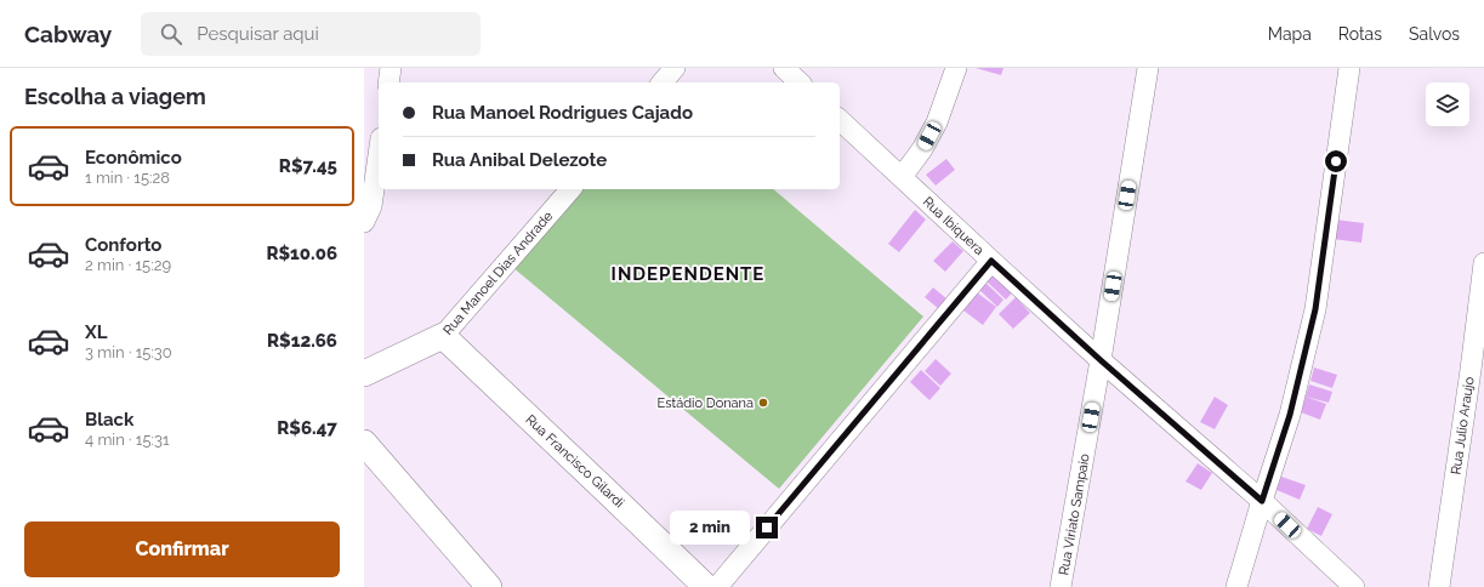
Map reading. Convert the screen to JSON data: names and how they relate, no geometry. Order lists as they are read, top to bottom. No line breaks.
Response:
{"streets":{"street":["Rua Ibiquera","Rua Manoel Dias Andrade","Rua Julio Araujo","Rua Francisco Gilardi","Rua Viriato Sampaio"]},"crossings":[["Rua Ibiquera","Rua Viriato Sampaio"],["Rua Manoel Dias Andrade","Rua Francisco Gilardi"]],"districts":["INDEPENDENTE"],"places":["Estádio Donana"],"page":{"header":"Cabway","search":"Pesquisar aqui","nav":["Mapa","Rotas","Salvos"],"heading":"Escolha a viagem","banner":["Rua Manoel Rodrigues Cajado","Rua Anibal Delezote"],"list":[{"name":"Econômico","note":"1 min · 15:28","value":"R$7.45"},{"name":"Conforto","note":"2 min · 15:29","value":"R$10.06"},{"name":"XL","note":"3 min · 15:30","value":"R$12.66"},{"name":"Black","note":"4 min · 15:31","value":"R$6.47"}],"bubble":"2 min","buttons":"Confirmar"}}
